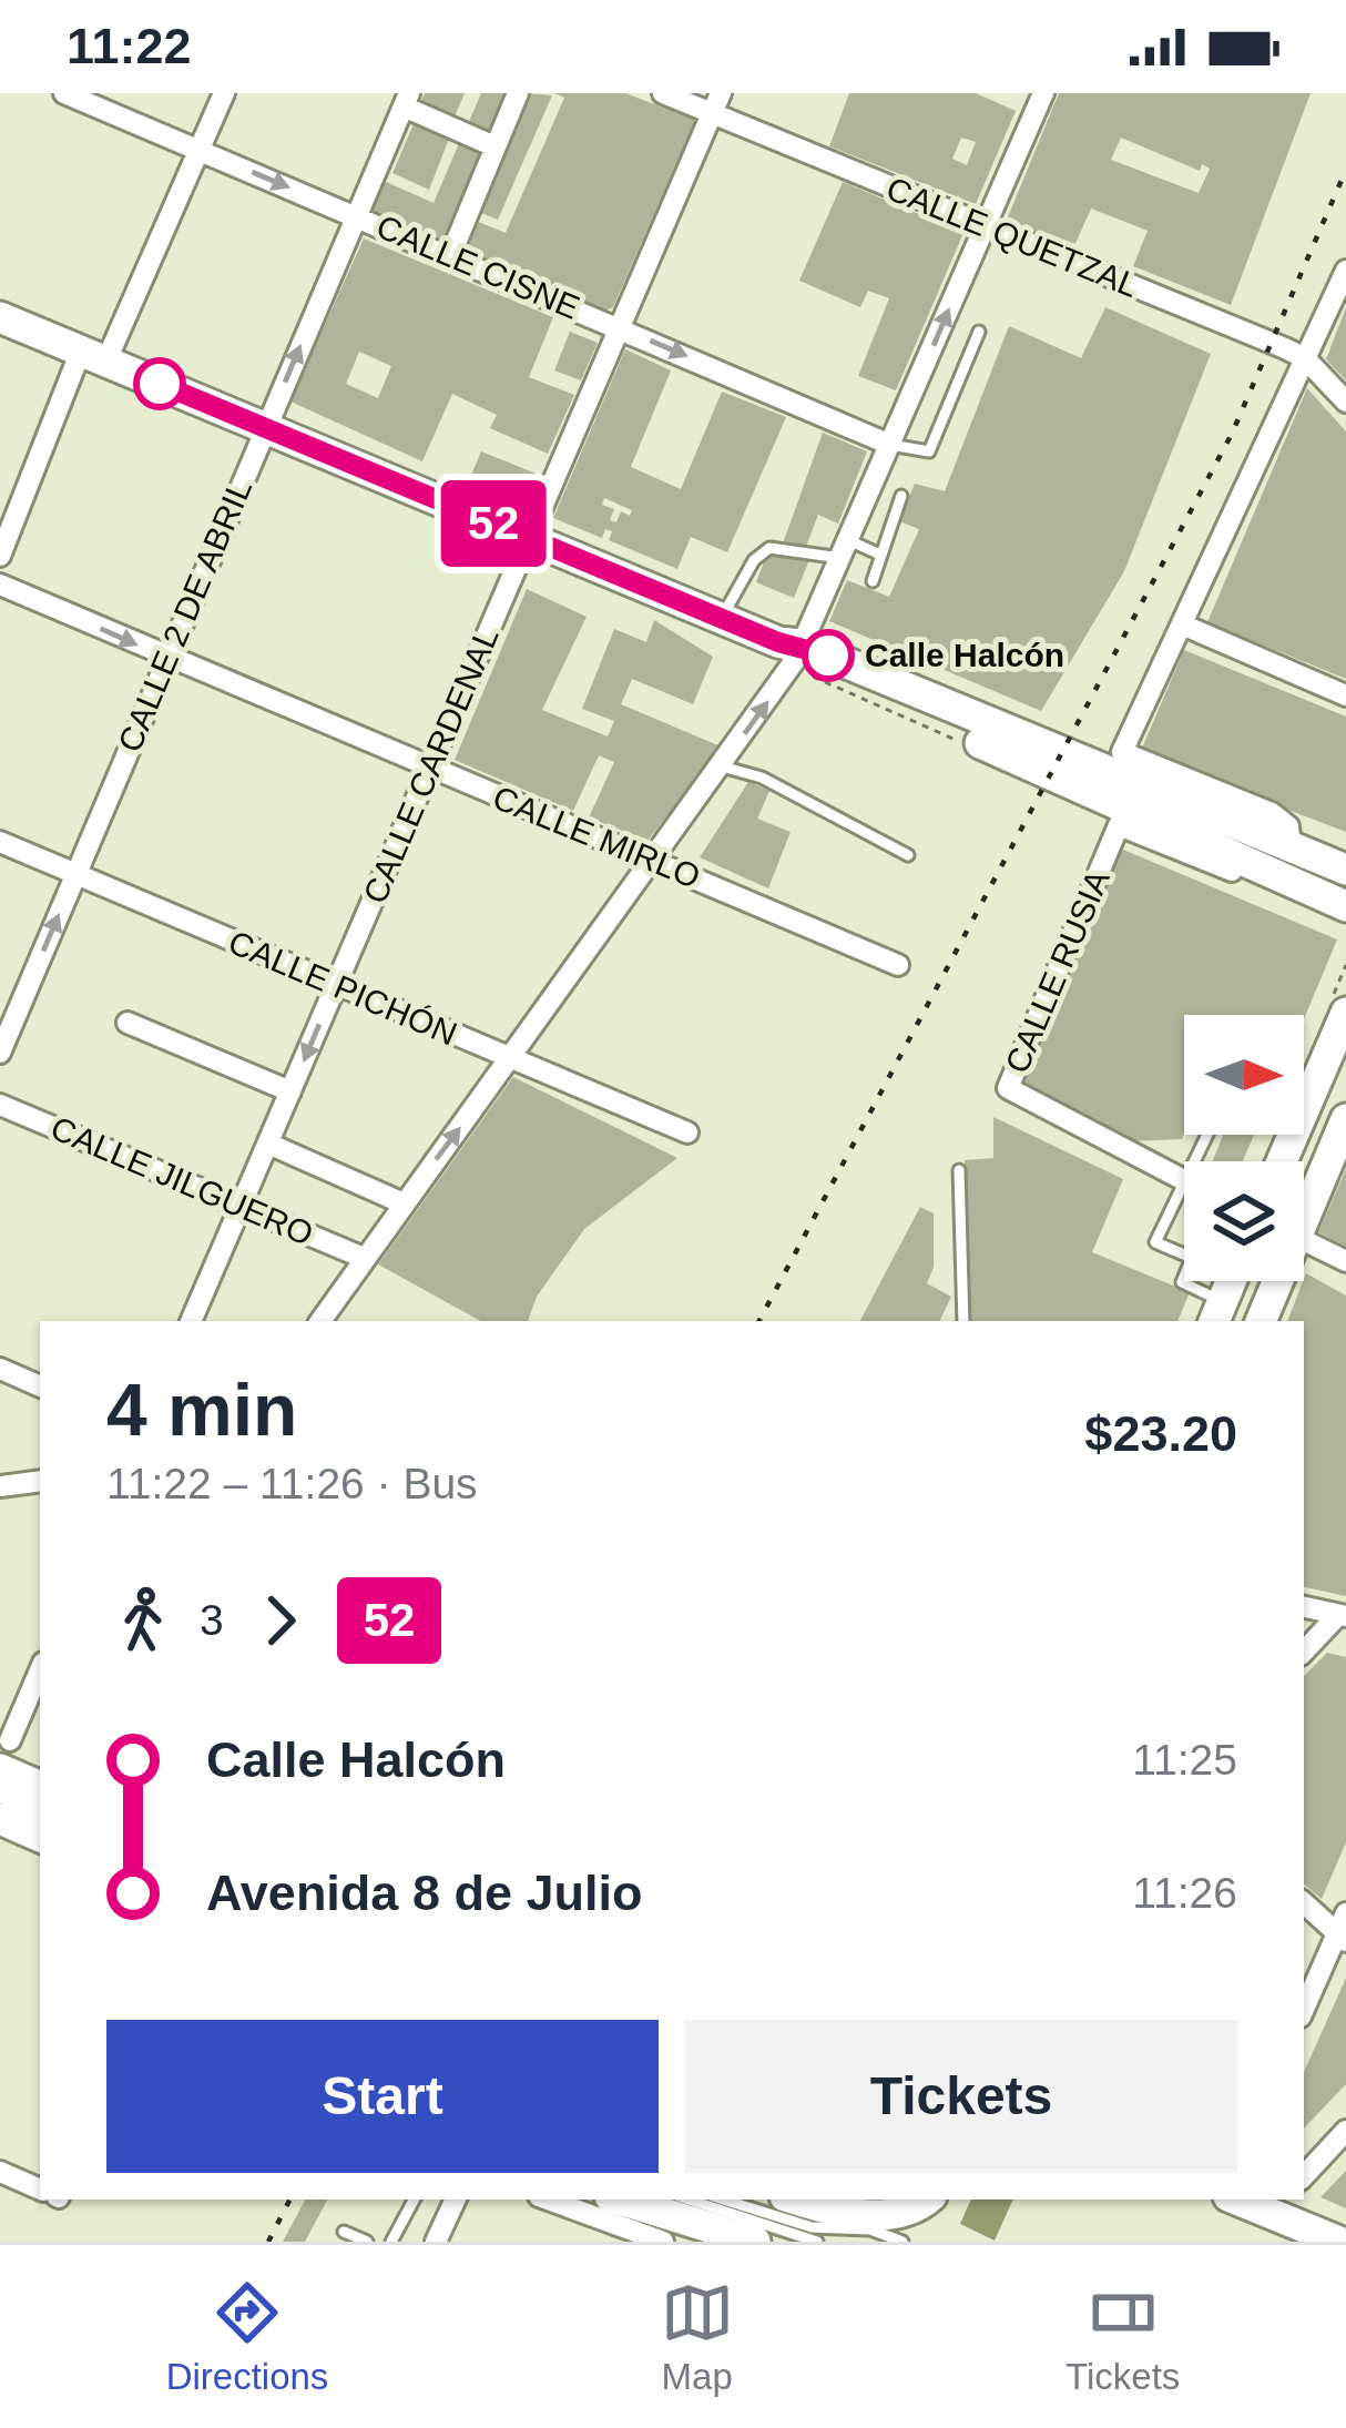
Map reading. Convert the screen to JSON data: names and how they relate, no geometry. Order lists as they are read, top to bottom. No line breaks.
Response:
{"streets":{"street":["CALLE QUETZAL","CALLE CISNE","CALLE 2 DE ABRIL","CALLE CARDENAL","CALLE MIRLO","CALLE RUSIA","CALLE PICHÓN","CALLE JILGUERO"]},"crossings":[["CALLE QUETZAL","CALLE CARDENAL"],["CALLE CISNE","CALLE 2 DE ABRIL"],["CALLE CISNE","CALLE CARDENAL"],["CALLE 2 DE ABRIL","CALLE MIRLO"],["CALLE 2 DE ABRIL","CALLE PICHÓN"],["CALLE CARDENAL","CALLE MIRLO"],["CALLE CARDENAL","CALLE PICHÓN"],["CALLE CARDENAL","CALLE JILGUERO"]],"one_way":["CALLE CISNE"],"places":["Calle Halcón"],"lines":["bus line 52"],"north":"right","page":{"status":"11:22","on_map":"52","heading":["4 min","11:22 – 11:26 · Bus","$23.20"],"legs":["3","52"],"list":[{"name":"Calle Halcón","value":"11:25"},{"name":"Avenida 8 de Julio","value":"11:26"}],"buttons":["Start","Tickets"],"tabs":["Directions","Map","Tickets"]}}
